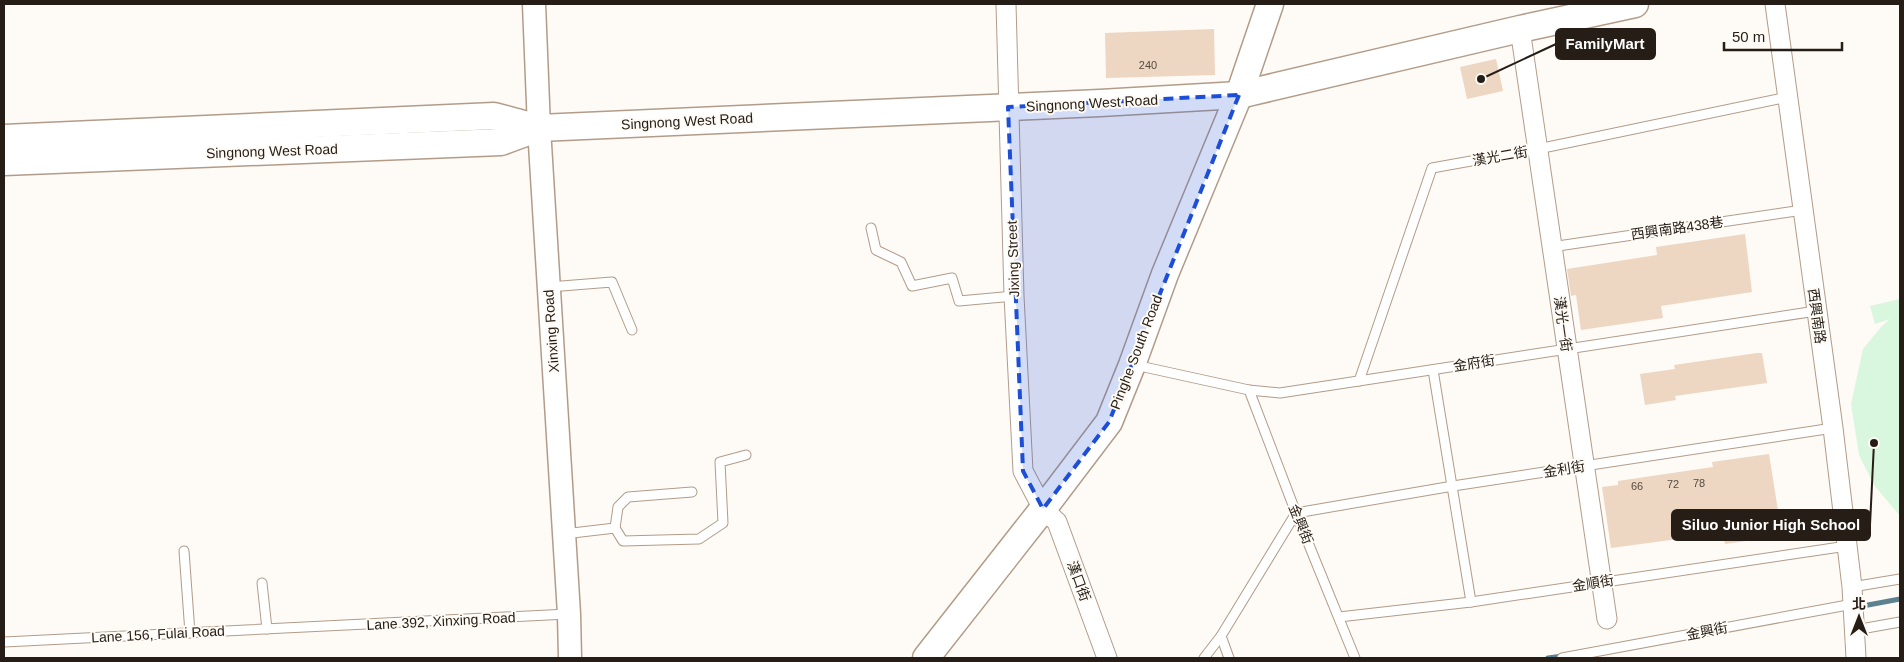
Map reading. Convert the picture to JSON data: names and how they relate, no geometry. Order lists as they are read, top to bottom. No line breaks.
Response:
{"streets":{"main road":["Singnong West Road","Pinghe South Road"],"street":["Jixing Street","西興南路","漢光一街","Xinxing Road","漢口街"],"lane":["漢光二街","西興南路438巷","金府街","金利街","金興街","金順街","Lane 392, Xinxing Road","Lane 156, Fulai Road"]},"crossings":[["Singnong West Road","Jixing Street"],["Singnong West Road","漢光一街"],["Singnong West Road","Xinxing Road"],["Singnong West Road","Pinghe South Road"],["漢光二街","西興南路"],["漢光二街","漢光一街"],["漢光二街","金府街"],["西興南路438巷","西興南路"],["西興南路438巷","漢光一街"],["Jixing Street","Pinghe South Road"],["Jixing Street","漢口街"],["西興南路","金府街"],["西興南路","金利街"],["西興南路","金興街"],["西興南路","金順街"],["漢光一街","金府街"],["漢光一街","金利街"],["漢光一街","金順街"],["Xinxing Road","Lane 392, Xinxing Road"],["Pinghe South Road","金府街"],["Pinghe South Road","漢口街"],["金府街","金興街"],["金利街","金興街"],["金興街","金順街"],["Lane 392, Xinxing Road","Lane 156, Fulai Road"]],"places":["FamilyMart","Siluo Junior High School"],"house_numbers":["240","78","72","66"],"scale_bar":"50 m","north":"top"}
